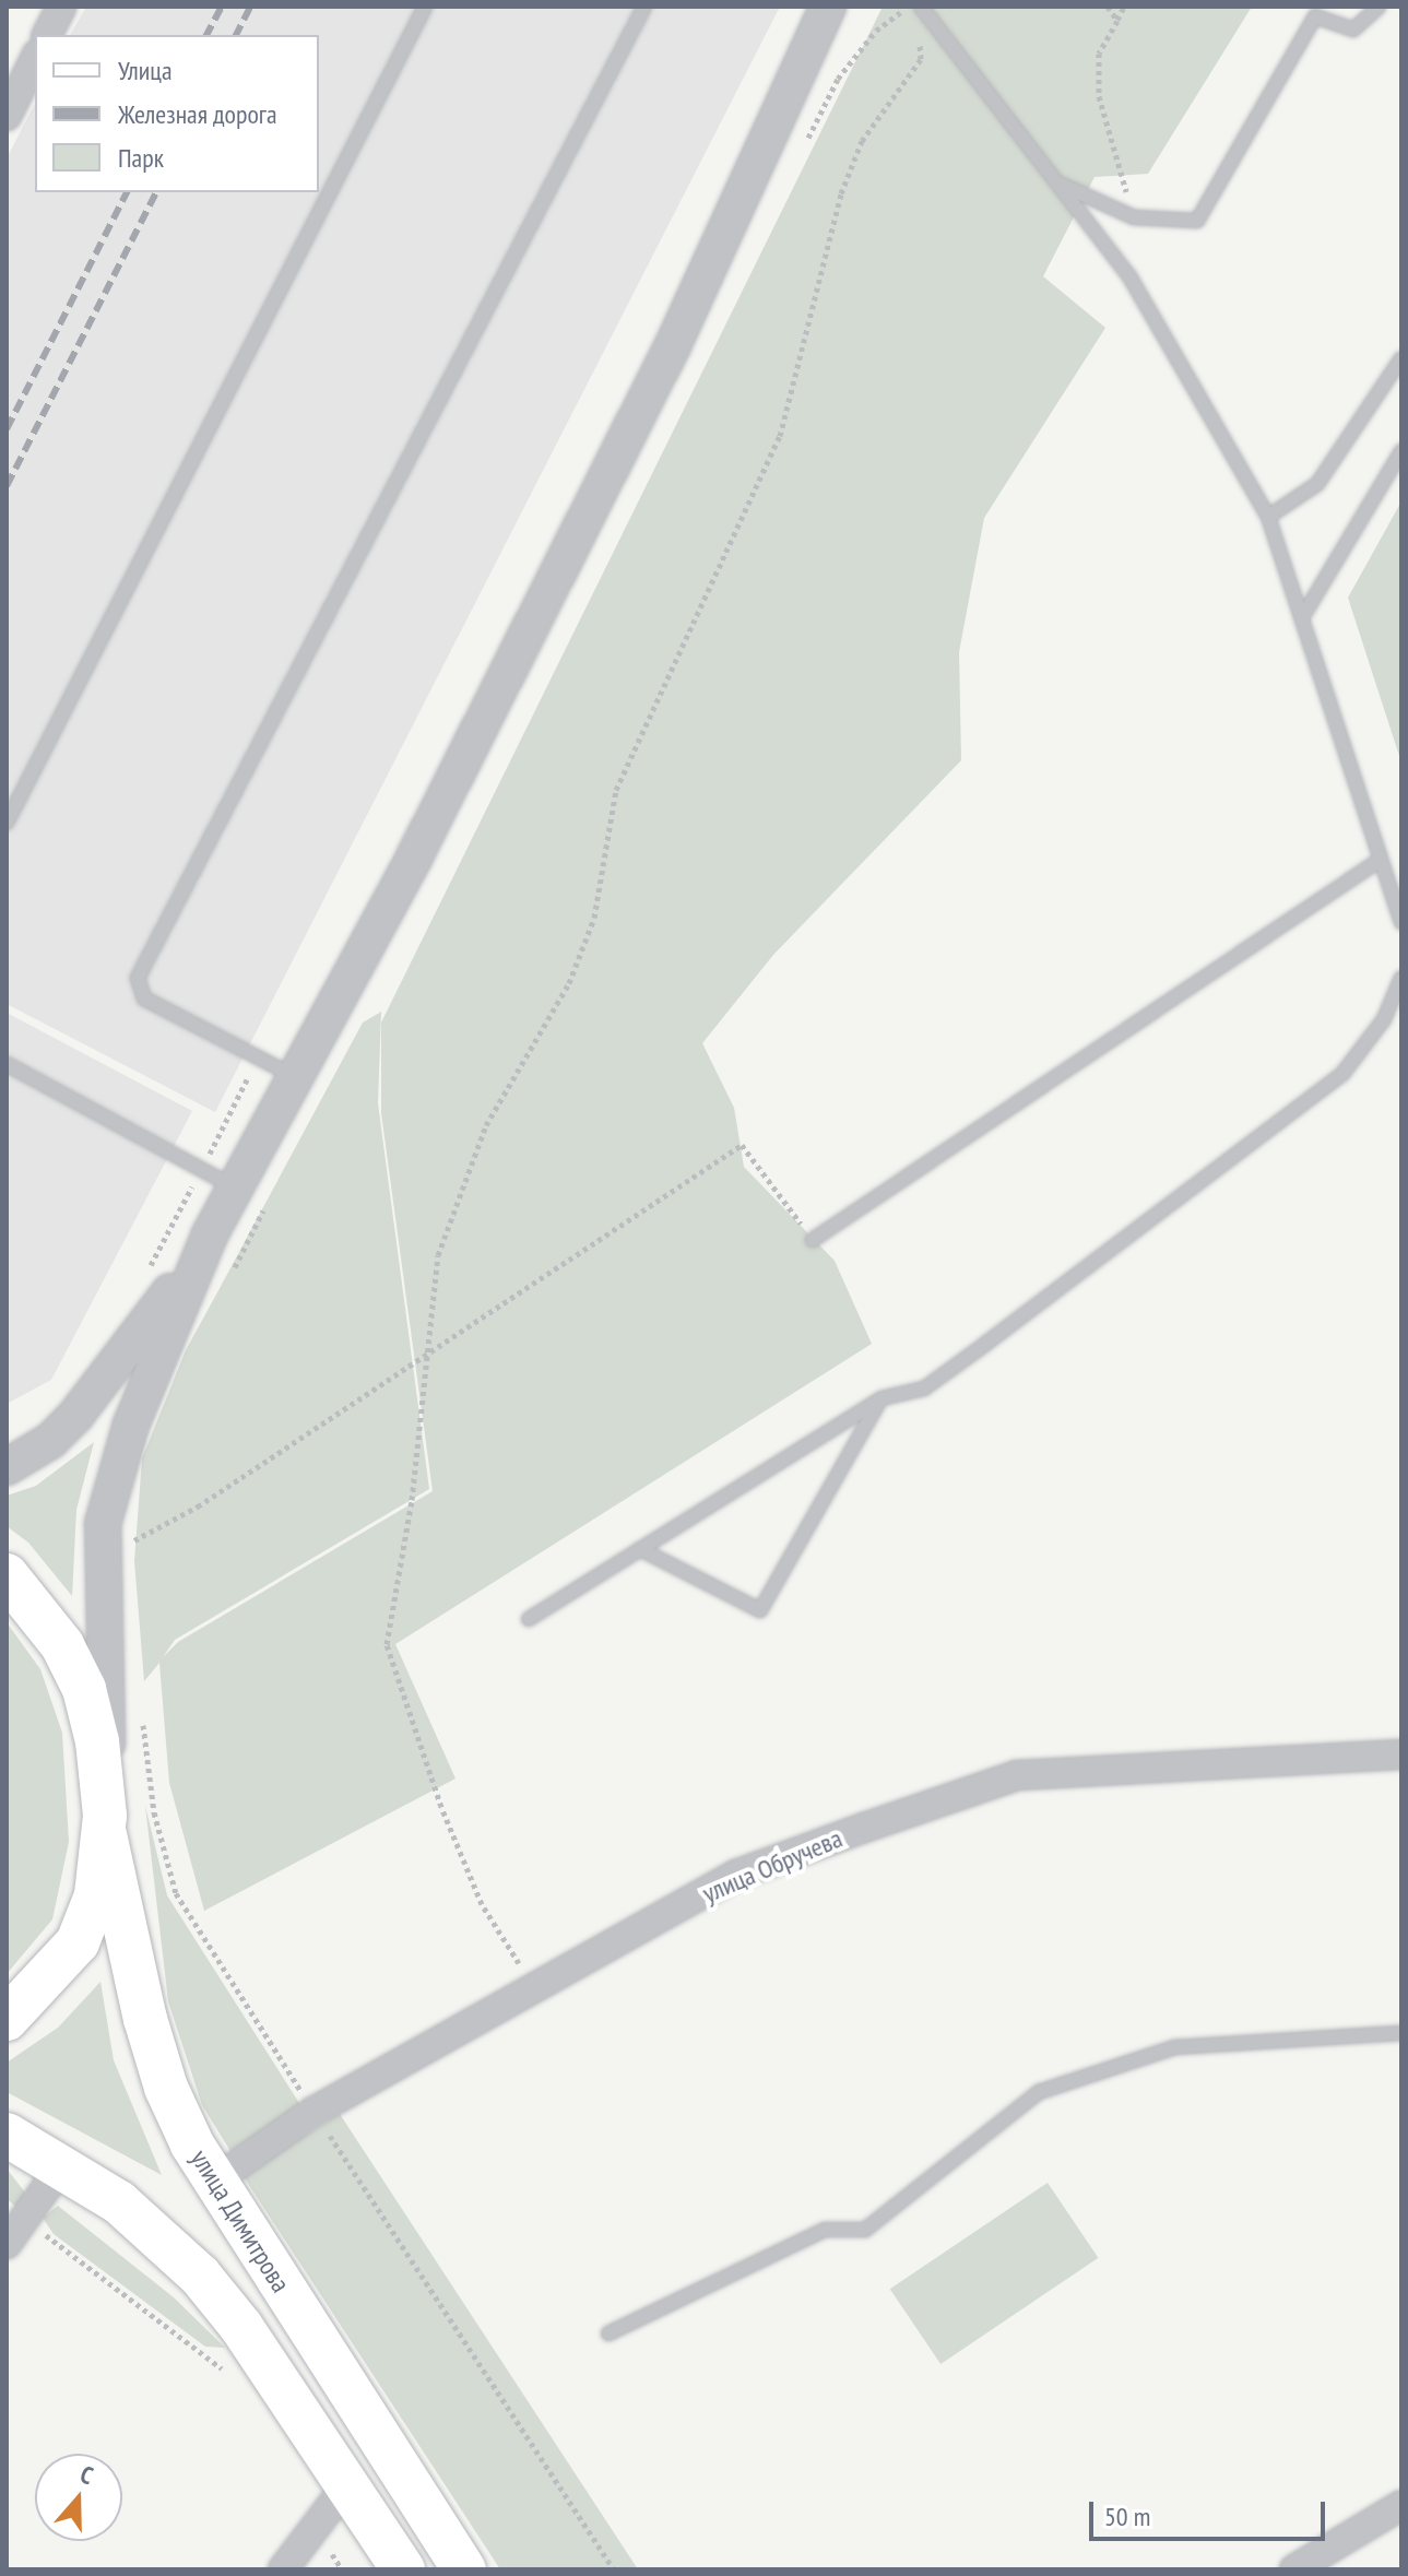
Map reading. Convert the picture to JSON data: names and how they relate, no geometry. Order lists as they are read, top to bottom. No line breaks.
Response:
{"streets":{"main road":["улица Димитрова"],"street":["улица Обручева"]},"crossings":[["улица Обручева","улица Димитрова"]],"legend":["Улица","Железная дорога","Парк"],"scale_bar":"50 m","north":"top"}
